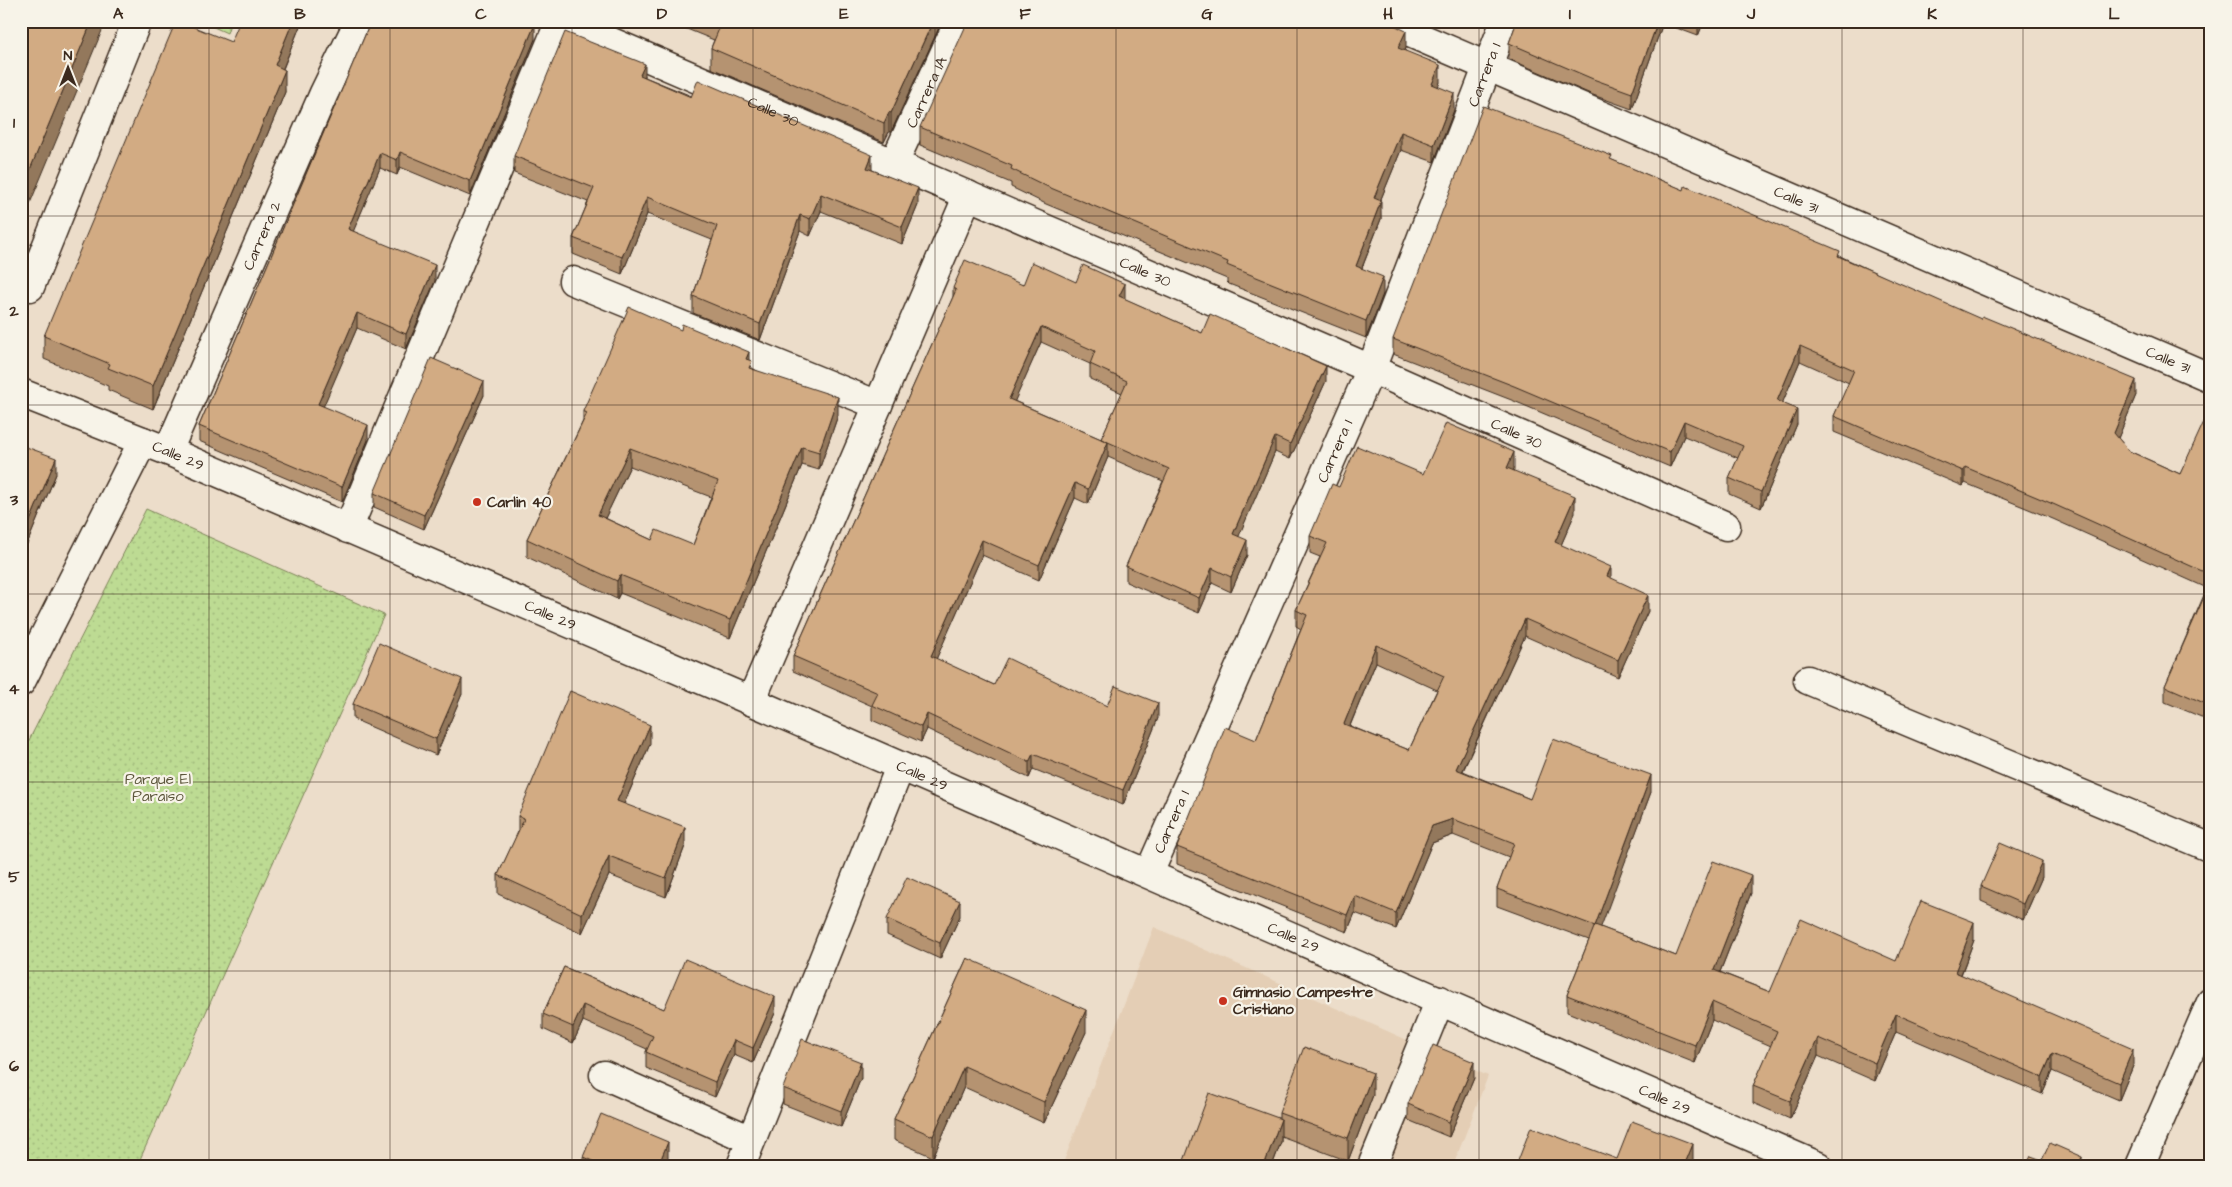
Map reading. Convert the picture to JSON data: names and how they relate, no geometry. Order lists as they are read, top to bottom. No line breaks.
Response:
{"streets":{"street":["Carrera 1","Carrera 1A","Calle 30","Calle 31","Carrera 2","Calle 29"]},"crossings":[["Carrera 1","Calle 30"],["Carrera 1","Calle 31"],["Carrera 1","Calle 29"],["Carrera 1A","Calle 30"],["Carrera 2","Calle 29"]],"parks":["Parque El Paraiso"],"places":["Carlin 40","Gimnasio Campestre Cristiano"],"north":"top","grid":{"columns":["A","B","C","D","E","F","G","H","I","J","K","L"],"rows":["1","2","3","4","5","6"]}}
